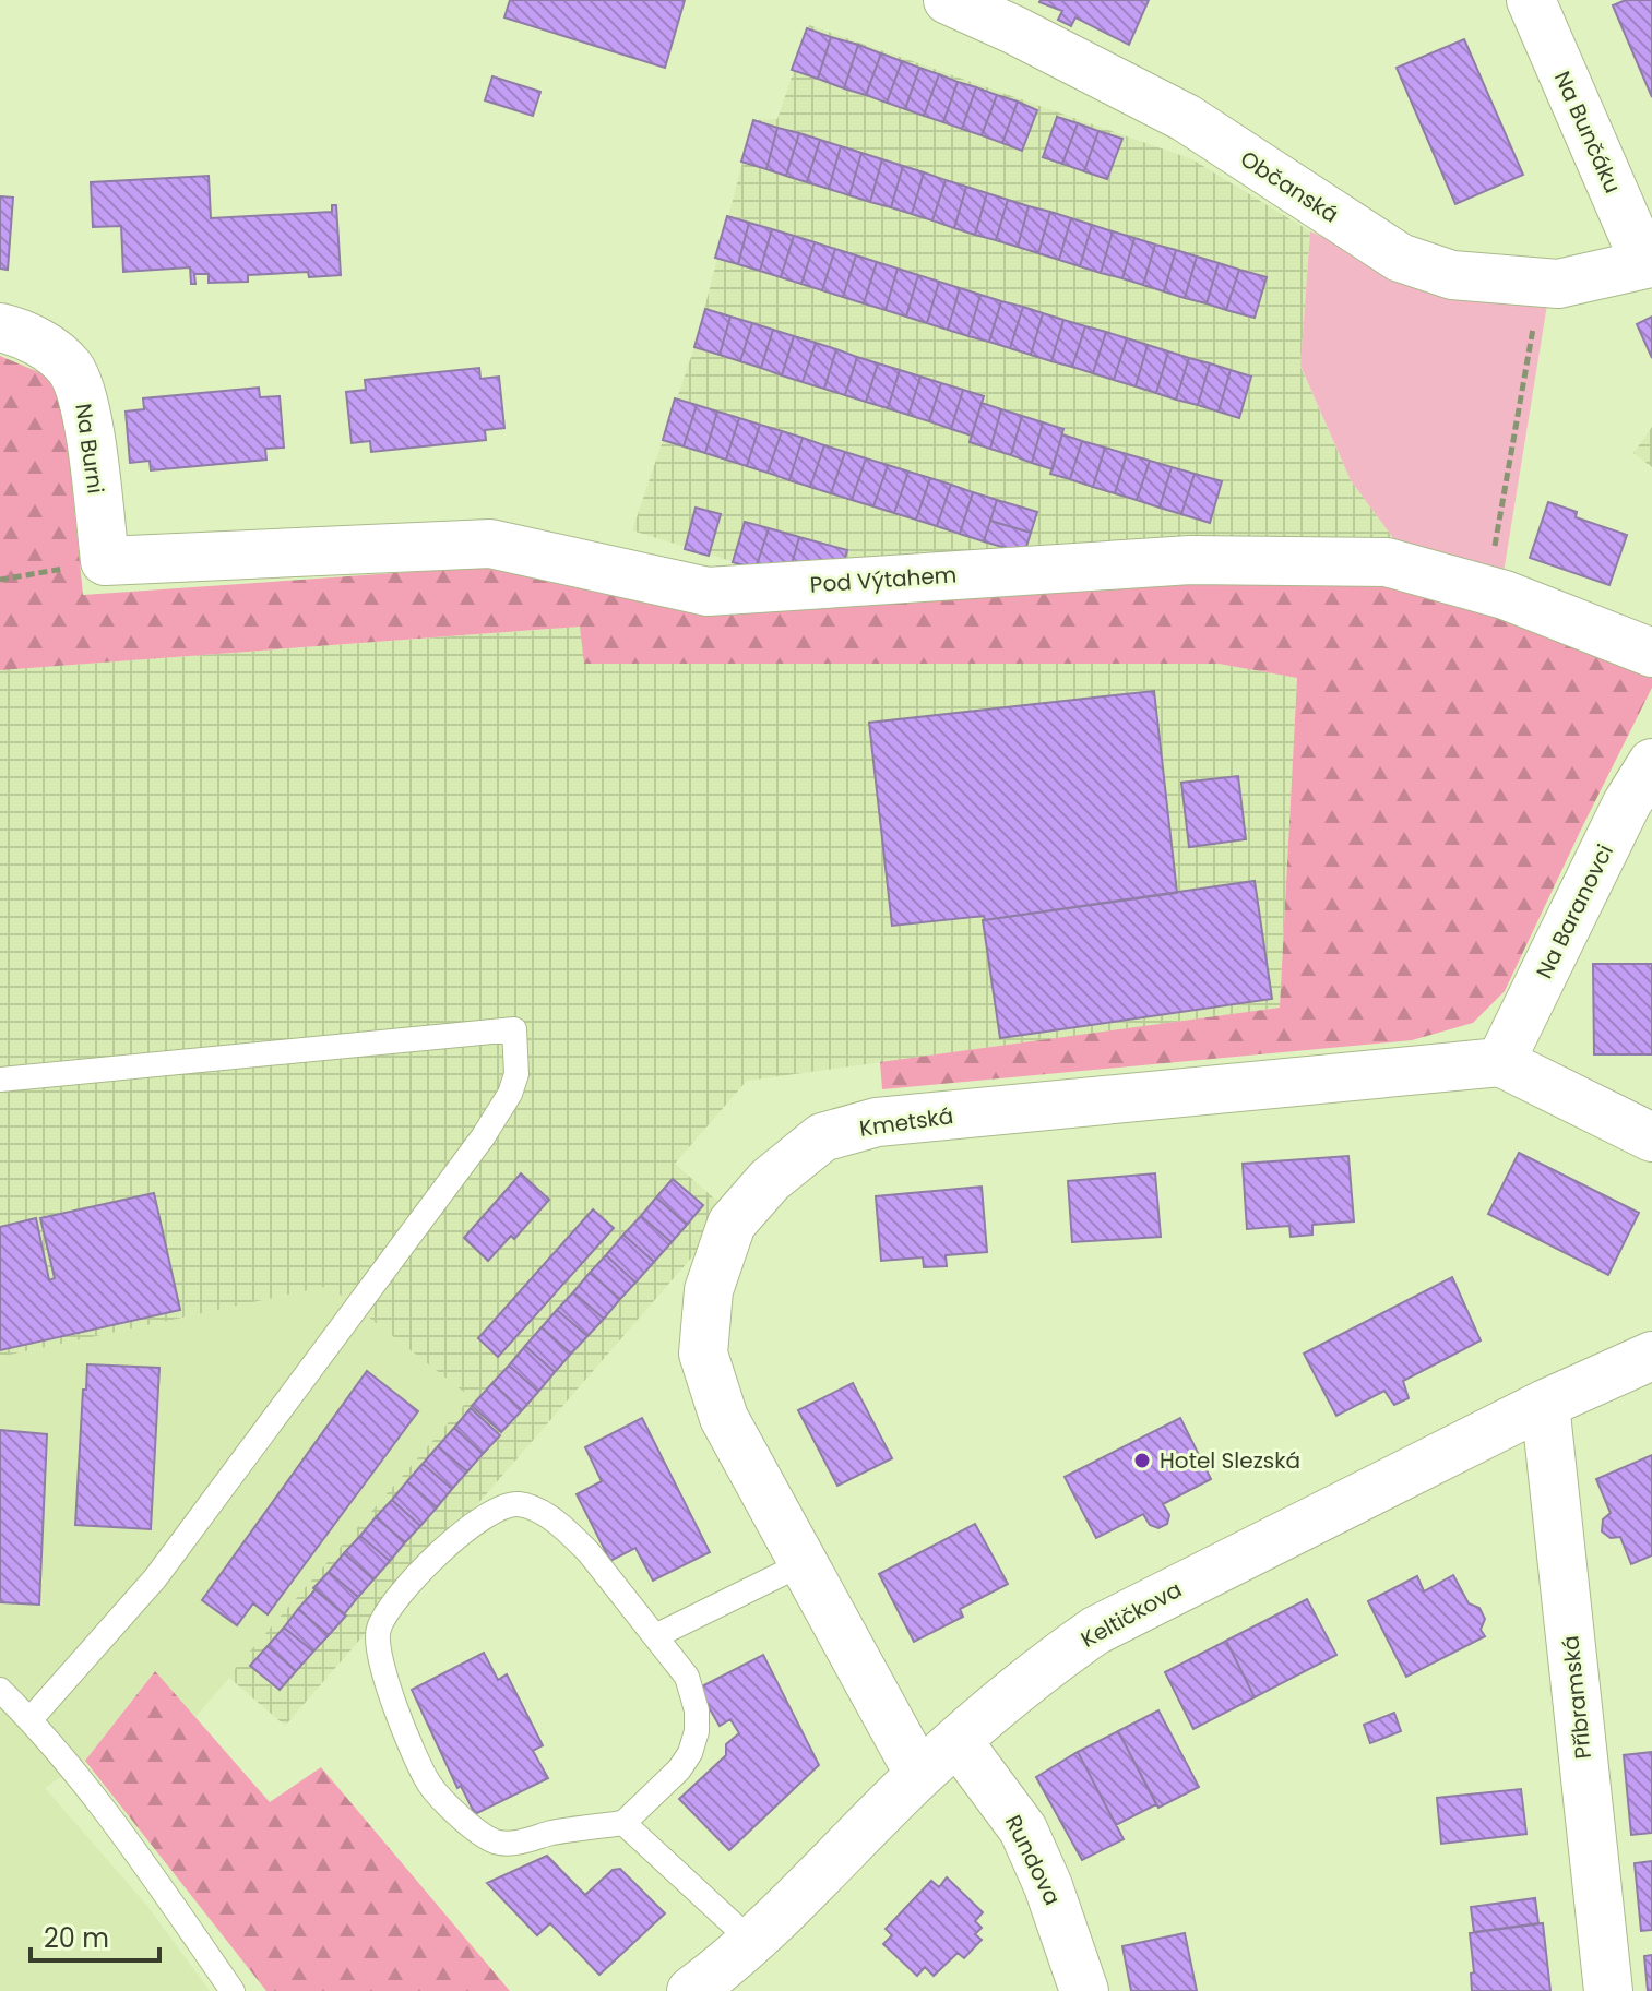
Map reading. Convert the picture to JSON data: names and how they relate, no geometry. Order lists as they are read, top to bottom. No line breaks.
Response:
{"streets":{"street":["Na Bunčáku","Občanská","Na Burni","Pod Výtahem","Na Baranovci","Kmetská","Keltičkova","Příbramská","Rundova"]},"crossings":[["Na Bunčáku","Občanská"],["Na Burni","Pod Výtahem"],["Na Baranovci","Kmetská"],["Kmetská","Keltičkova"],["Keltičkova","Příbramská"],["Keltičkova","Rundova"]],"places":["Hotel Slezská"],"scale_bar":"20 m"}
